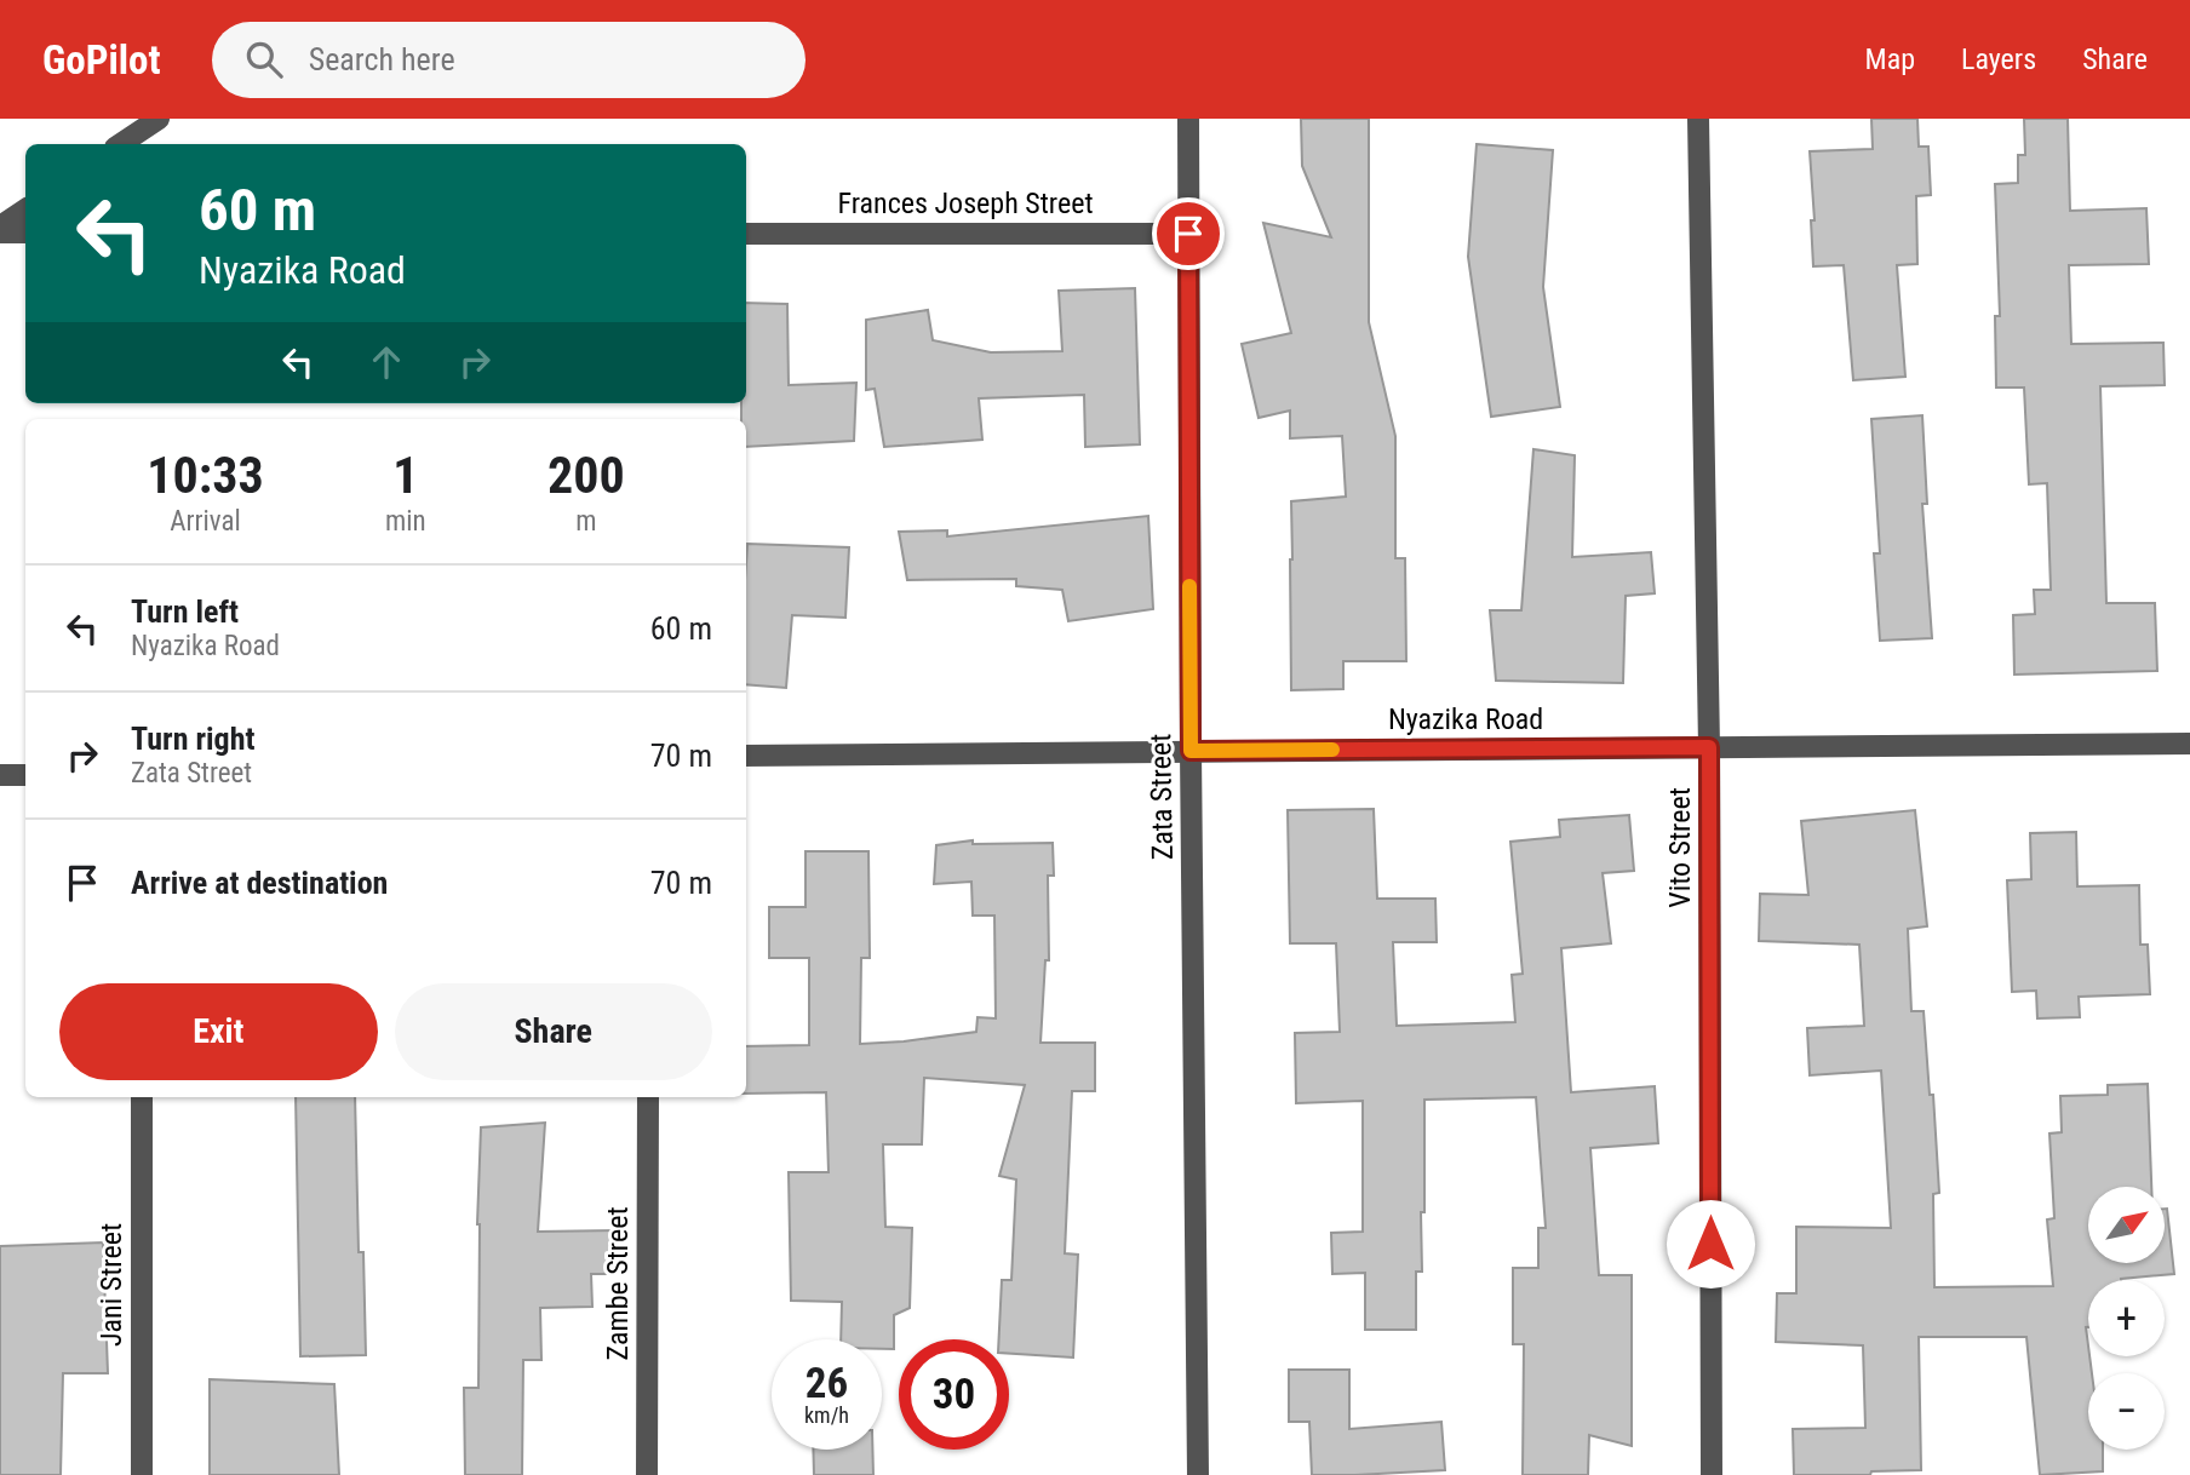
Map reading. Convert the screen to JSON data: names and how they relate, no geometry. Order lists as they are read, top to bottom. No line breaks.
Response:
{"streets":{"street":["Frances Joseph Street","Nyazika Road","Zata Street","Vito Street","Zambe Street","Jani Street"]},"crossings":[["Frances Joseph Street","Zata Street"],["Nyazika Road","Zata Street"],["Nyazika Road","Vito Street"]],"north":"top right","page":{"header":"GoPilot","search":"Search here","nav":["Map","Layers","Share"],"turn":["60 m","Nyazika Road"],"eta":["10:33","Arrival","1","min","200","m"],"list":[{"name":"Turn left","note":"Nyazika Road","value":"60 m"},{"name":"Turn right","note":"Zata Street","value":"70 m"},{"name":"Arrive at destination","value":"70 m"}],"buttons":["Exit","Share"],"map_buttons":["+","−"],"speed":"26 km/h","limit":"30"}}
